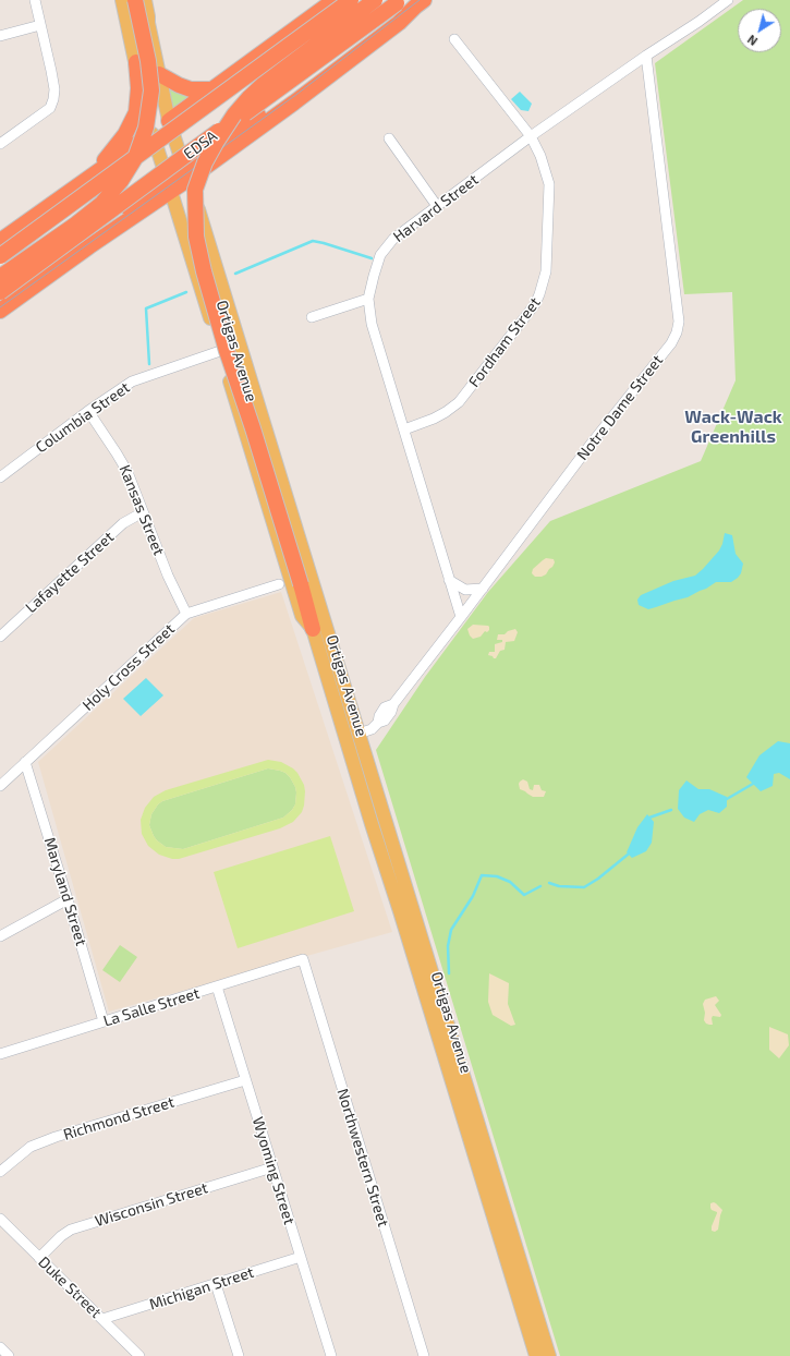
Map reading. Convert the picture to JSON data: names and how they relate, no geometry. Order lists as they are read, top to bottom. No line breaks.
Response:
{"streets":{"highway":["EDSA"],"main road":["Ortigas Avenue"],"street":["Harvard Street","Fordham Street","Notre Dame Street","Columbia Street","Kansas Street","Lafayette Street","Holy Cross Street","Maryland Street","La Salle Street","Richmond Street","Northwestern Street","Wyoming Street","Wisconsin Street","Duke Street","Michigan Street"]},"crossings":[["Harvard Street","Fordham Street"],["Harvard Street","Notre Dame Street"],["Ortigas Avenue","Notre Dame Street"],["Ortigas Avenue","Columbia Street"],["Columbia Street","Kansas Street"],["Kansas Street","Lafayette Street"],["Kansas Street","Holy Cross Street"],["Holy Cross Street","Maryland Street"],["Maryland Street","La Salle Street"],["La Salle Street","Northwestern Street"],["La Salle Street","Wyoming Street"],["Richmond Street","Wyoming Street"],["Wyoming Street","Wisconsin Street"],["Wyoming Street","Michigan Street"],["Wisconsin Street","Duke Street"],["Duke Street","Michigan Street"]],"districts":["Wack-Wack Greenhills"],"north":"bottom left"}
